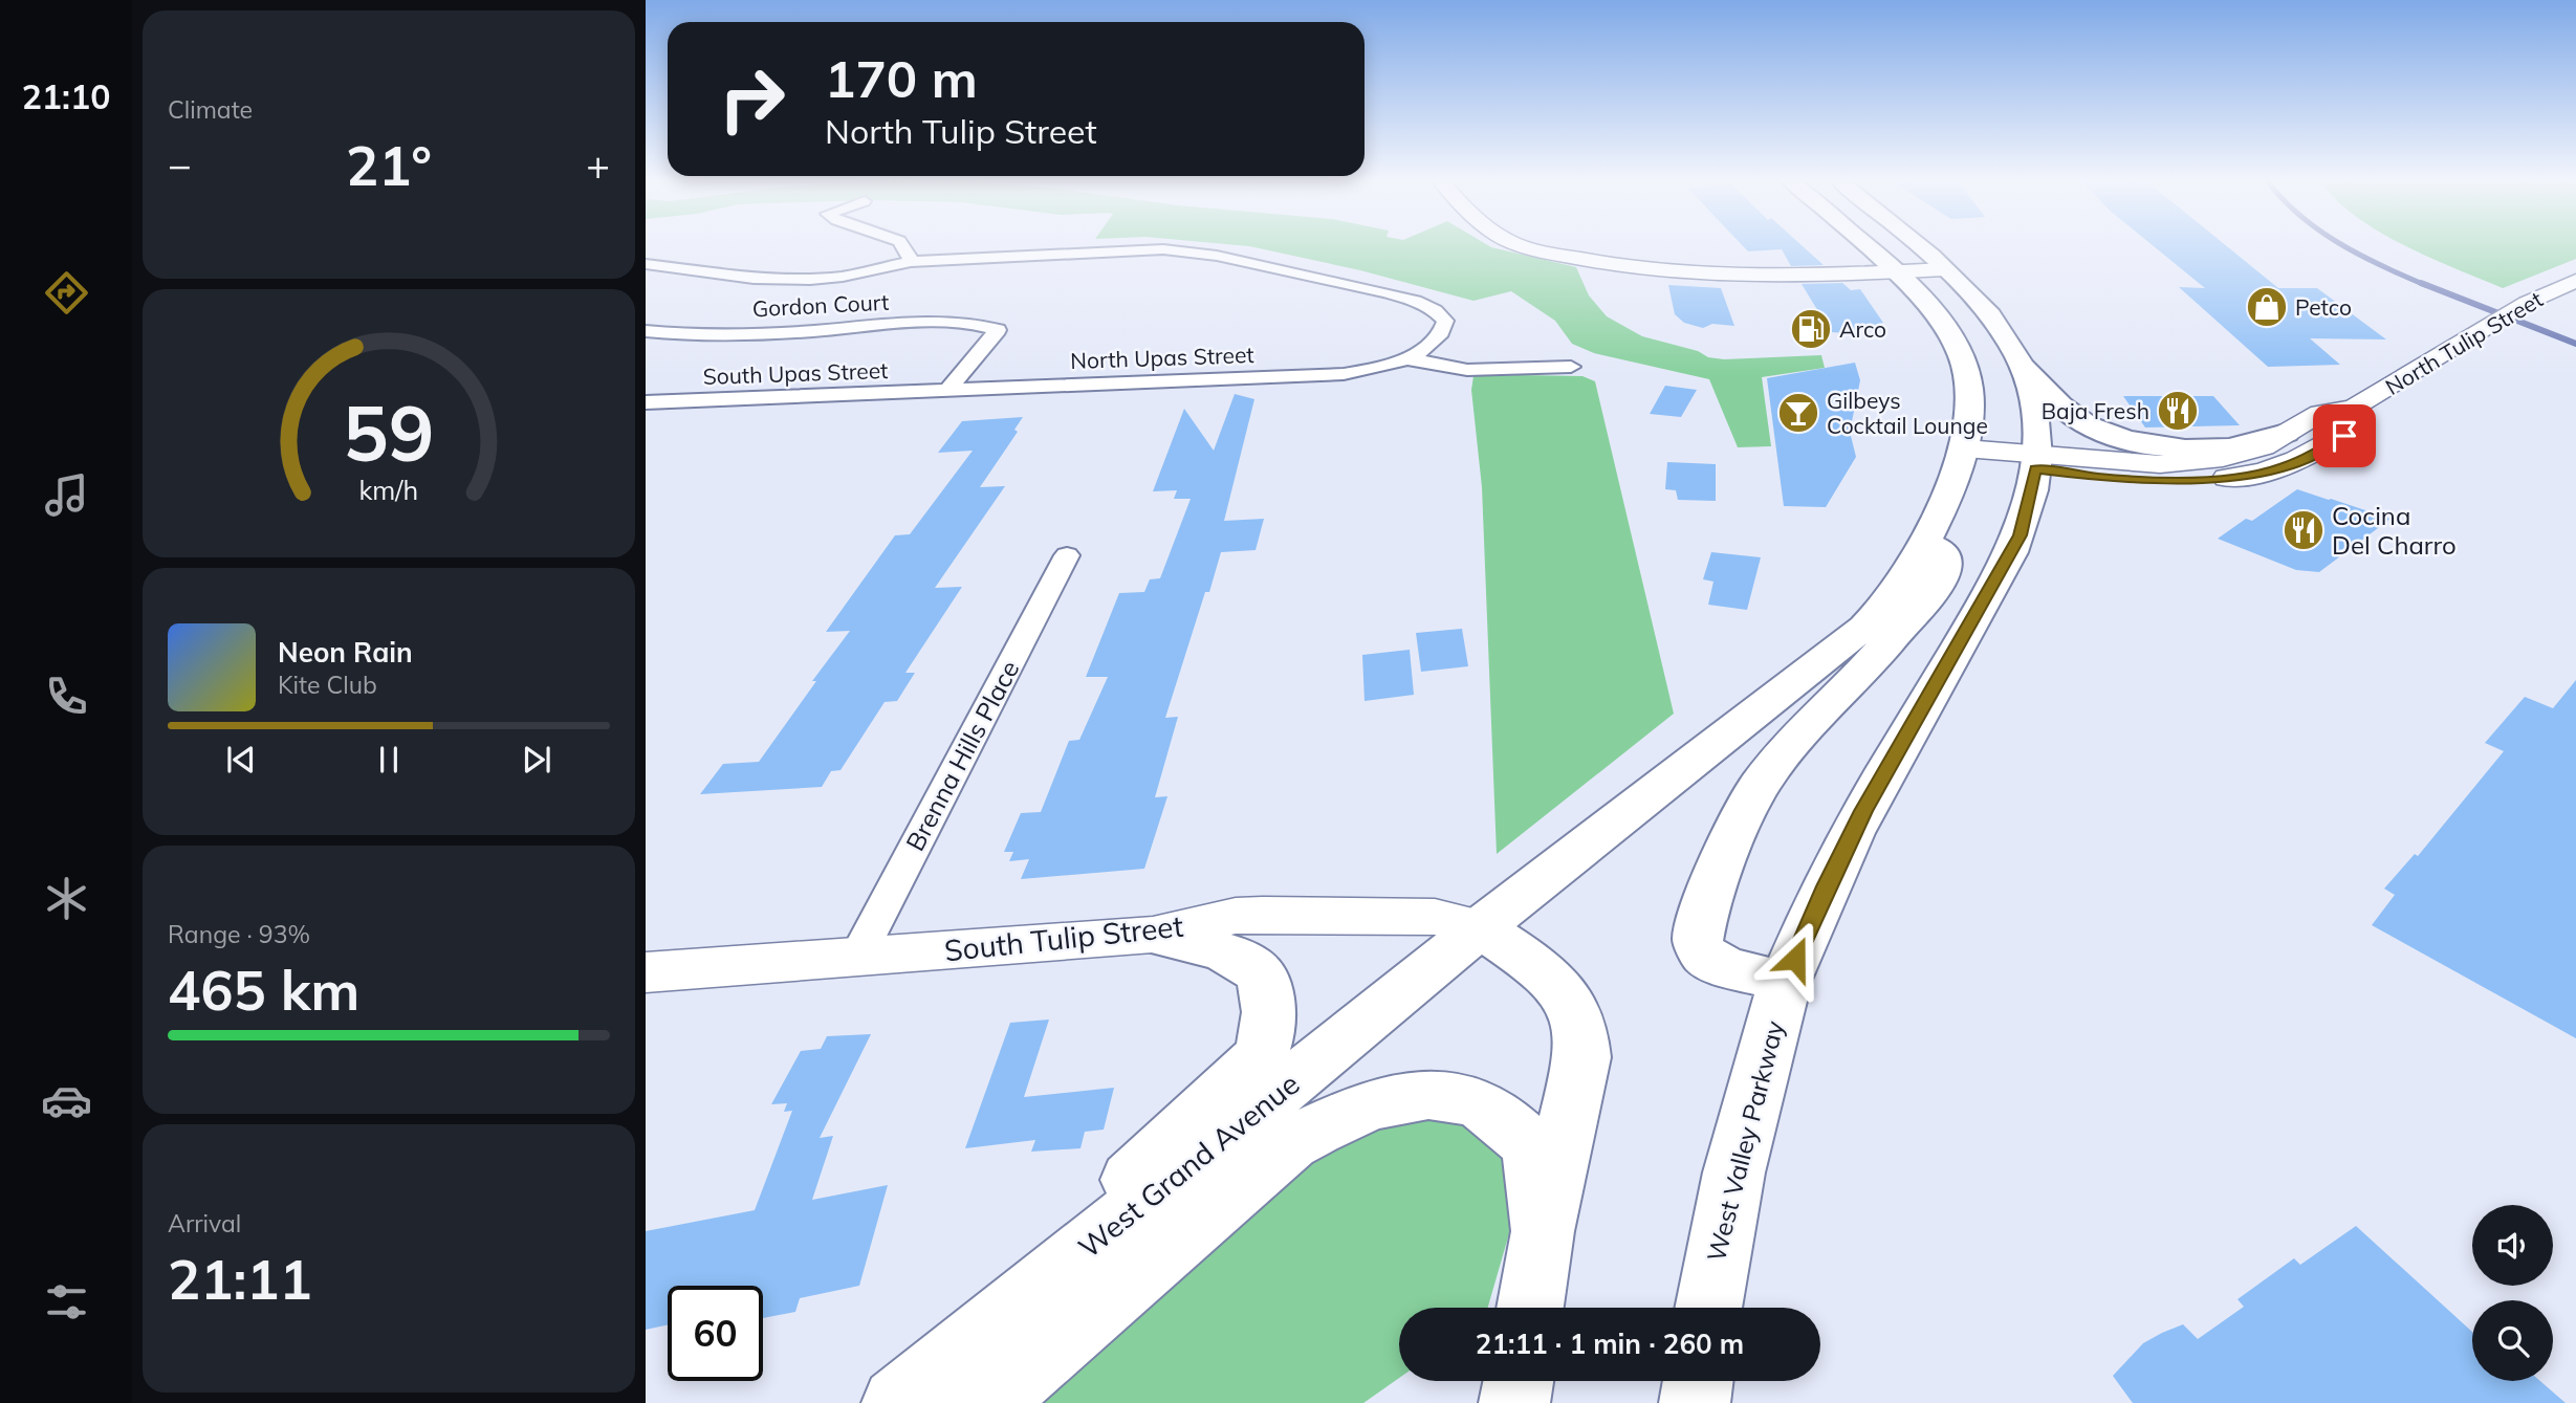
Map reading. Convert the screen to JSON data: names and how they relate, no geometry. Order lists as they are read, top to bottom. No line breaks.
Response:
{"streets":{"main road":["West Valley Parkway","West Grand Avenue"],"street":["Gordon Court","North Tulip Street","North Upas Street","South Upas Street","Brenna Hills Place","South Tulip Street"]},"crossings":[["Gordon Court","North Upas Street"],["Gordon Court","South Upas Street"],["North Tulip Street","West Valley Parkway"],["North Upas Street","South Upas Street"],["Brenna Hills Place","South Tulip Street"],["South Tulip Street","West Grand Avenue"]],"places":{"shop":["Petco"],"fuel station":["Arco"],"restaurant":["Baja Fresh","Cocina Del Charro"],"bar":["Gilbeys Cocktail Lounge"]},"page":{"tabs":"21:10","tile":["Climate",["Range · 93%","465 km"],["Arrival","21:11"]],"turn":["170 m","North Tulip Street"],"heat":["−","21°","+"],"song":["Neon Rain","Kite Club"],"limit":"60","trip":"21:11 · 1 min · 260 m","gauge":["59","km/h"]}}
